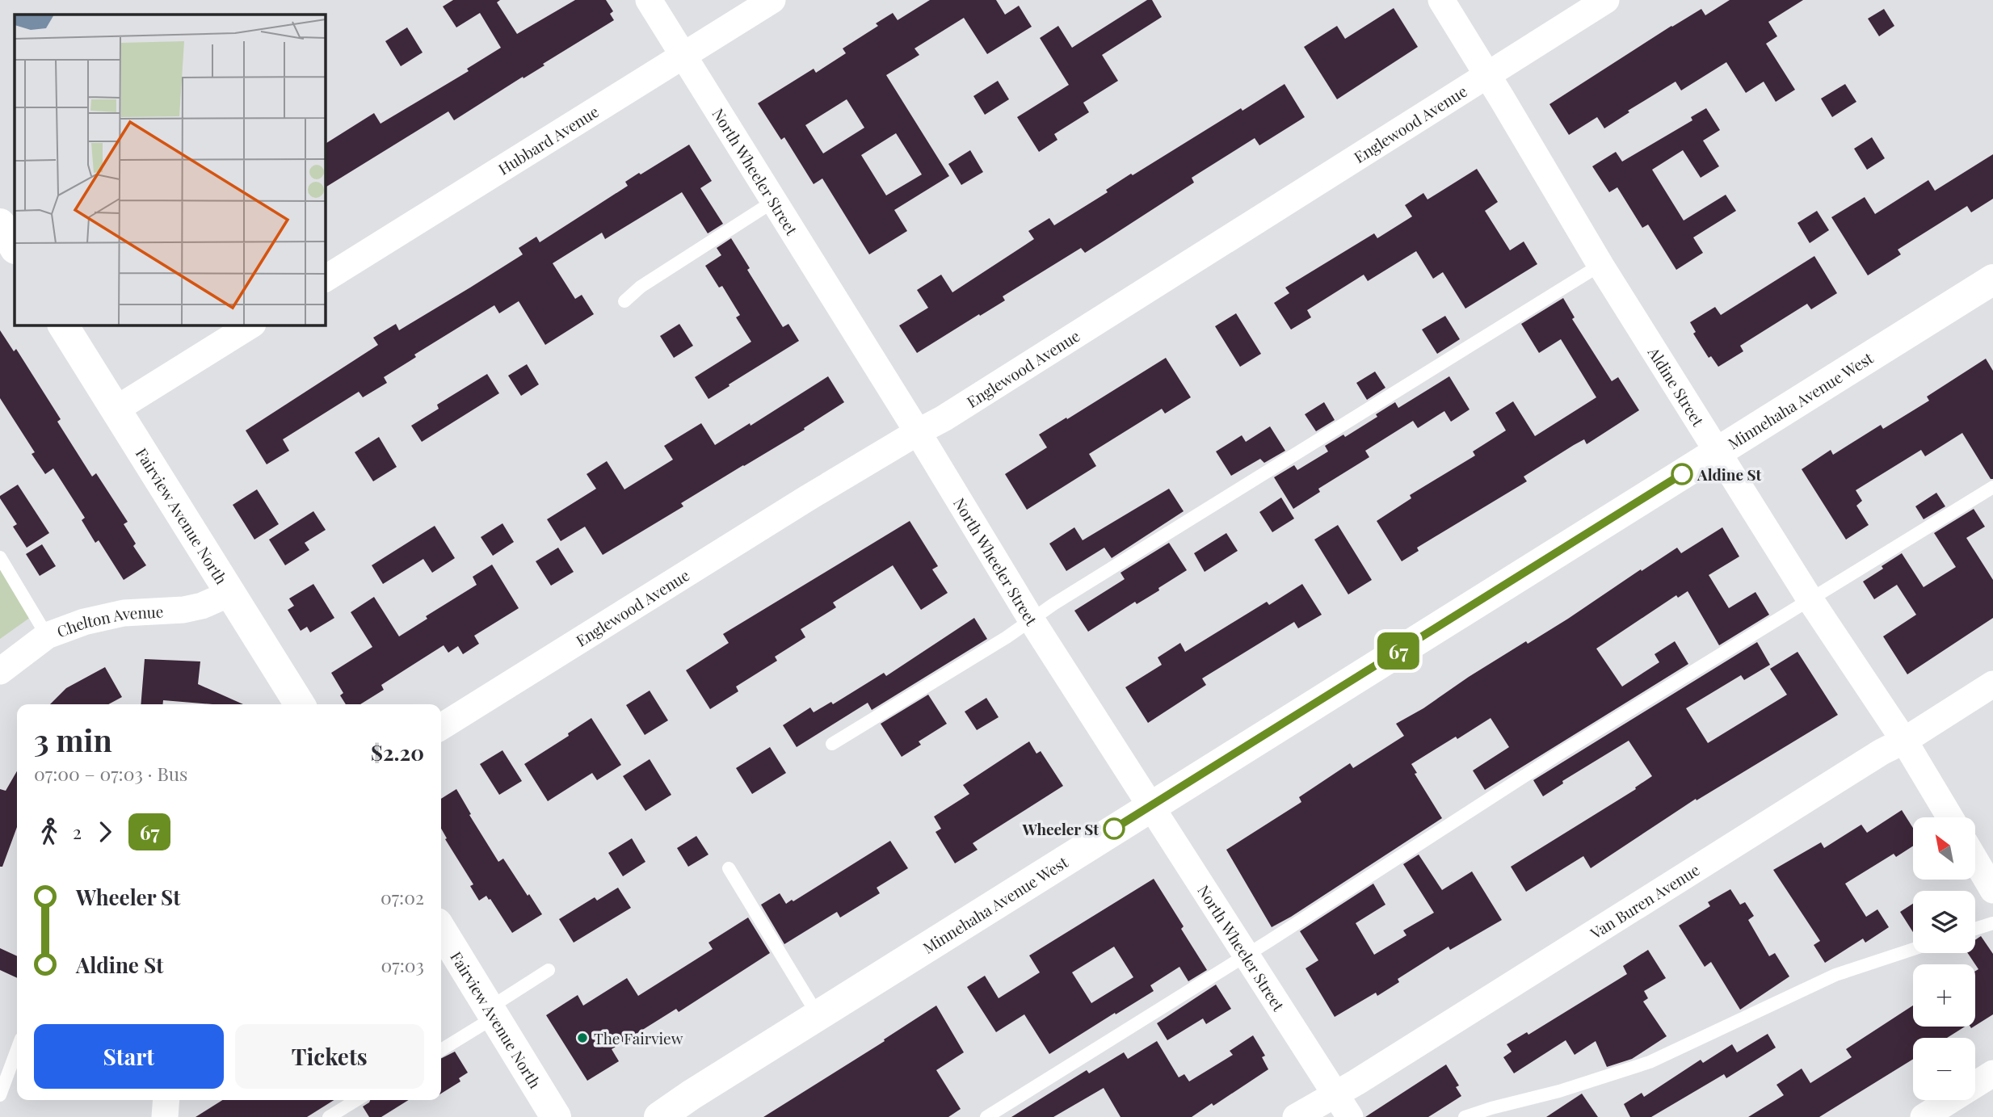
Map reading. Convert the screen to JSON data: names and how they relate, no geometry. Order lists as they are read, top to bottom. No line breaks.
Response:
{"streets":{"street":["Englewood Avenue","Hubbard Avenue","North Wheeler Street","Aldine Street","Minnehaha Avenue West","Fairview Avenue North","Chelton Avenue","Van Buren Avenue"]},"crossings":[["Englewood Avenue","North Wheeler Street"],["Englewood Avenue","Aldine Street"],["Hubbard Avenue","North Wheeler Street"],["North Wheeler Street","Minnehaha Avenue West"],["North Wheeler Street","Van Buren Avenue"],["Aldine Street","Minnehaha Avenue West"],["Aldine Street","Van Buren Avenue"],["Fairview Avenue North","Chelton Avenue"]],"places":["Aldine St","Wheeler St","The Fairview"],"lines":["bus line 67"],"north":"top left","page":{"on_map":"67","heading":["3 min","07:00 – 07:03 · Bus","$2.20"],"legs":["2","67"],"map_buttons":["+","−"],"list":[{"name":"Wheeler St","value":"07:02"},{"name":"Aldine St","value":"07:03"}],"buttons":["Start","Tickets"]}}
